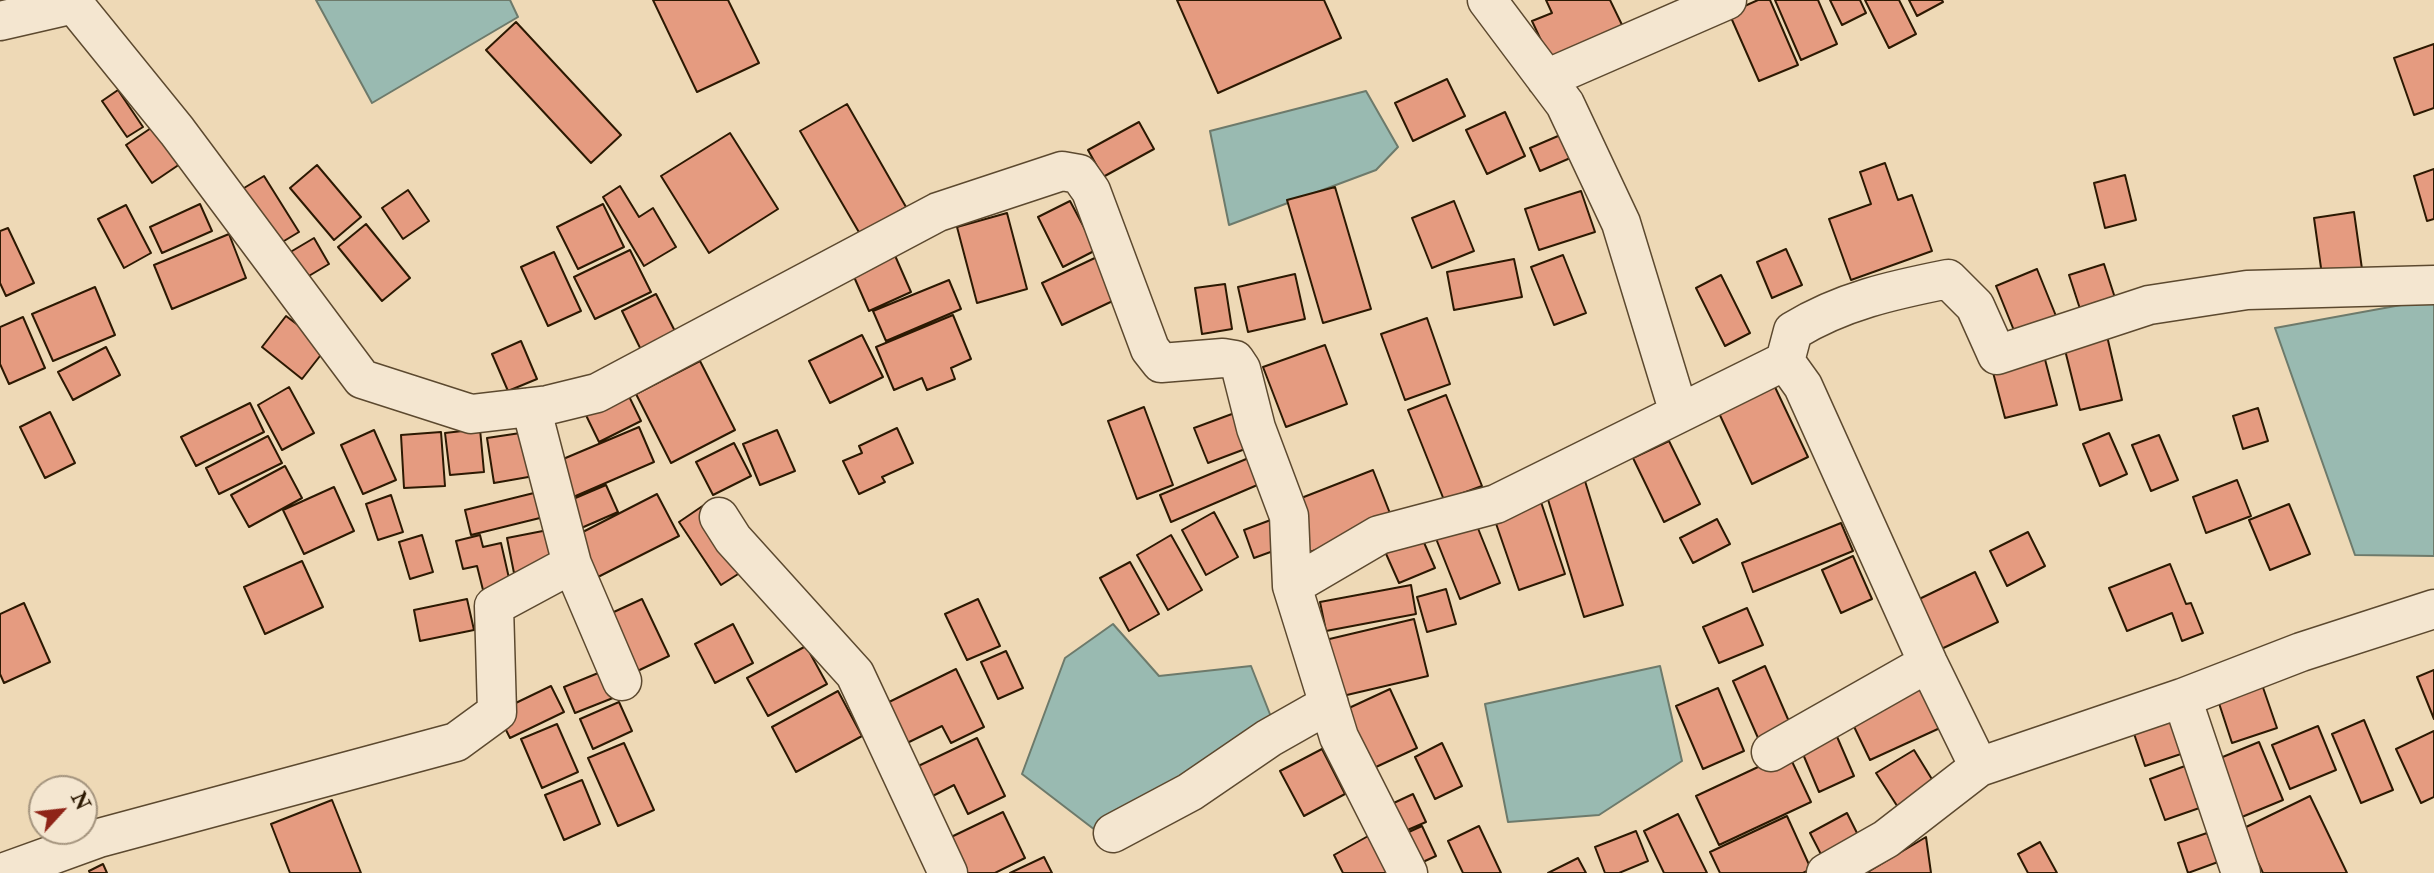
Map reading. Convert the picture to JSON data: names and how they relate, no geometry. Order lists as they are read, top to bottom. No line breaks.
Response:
{"north":"top right"}
